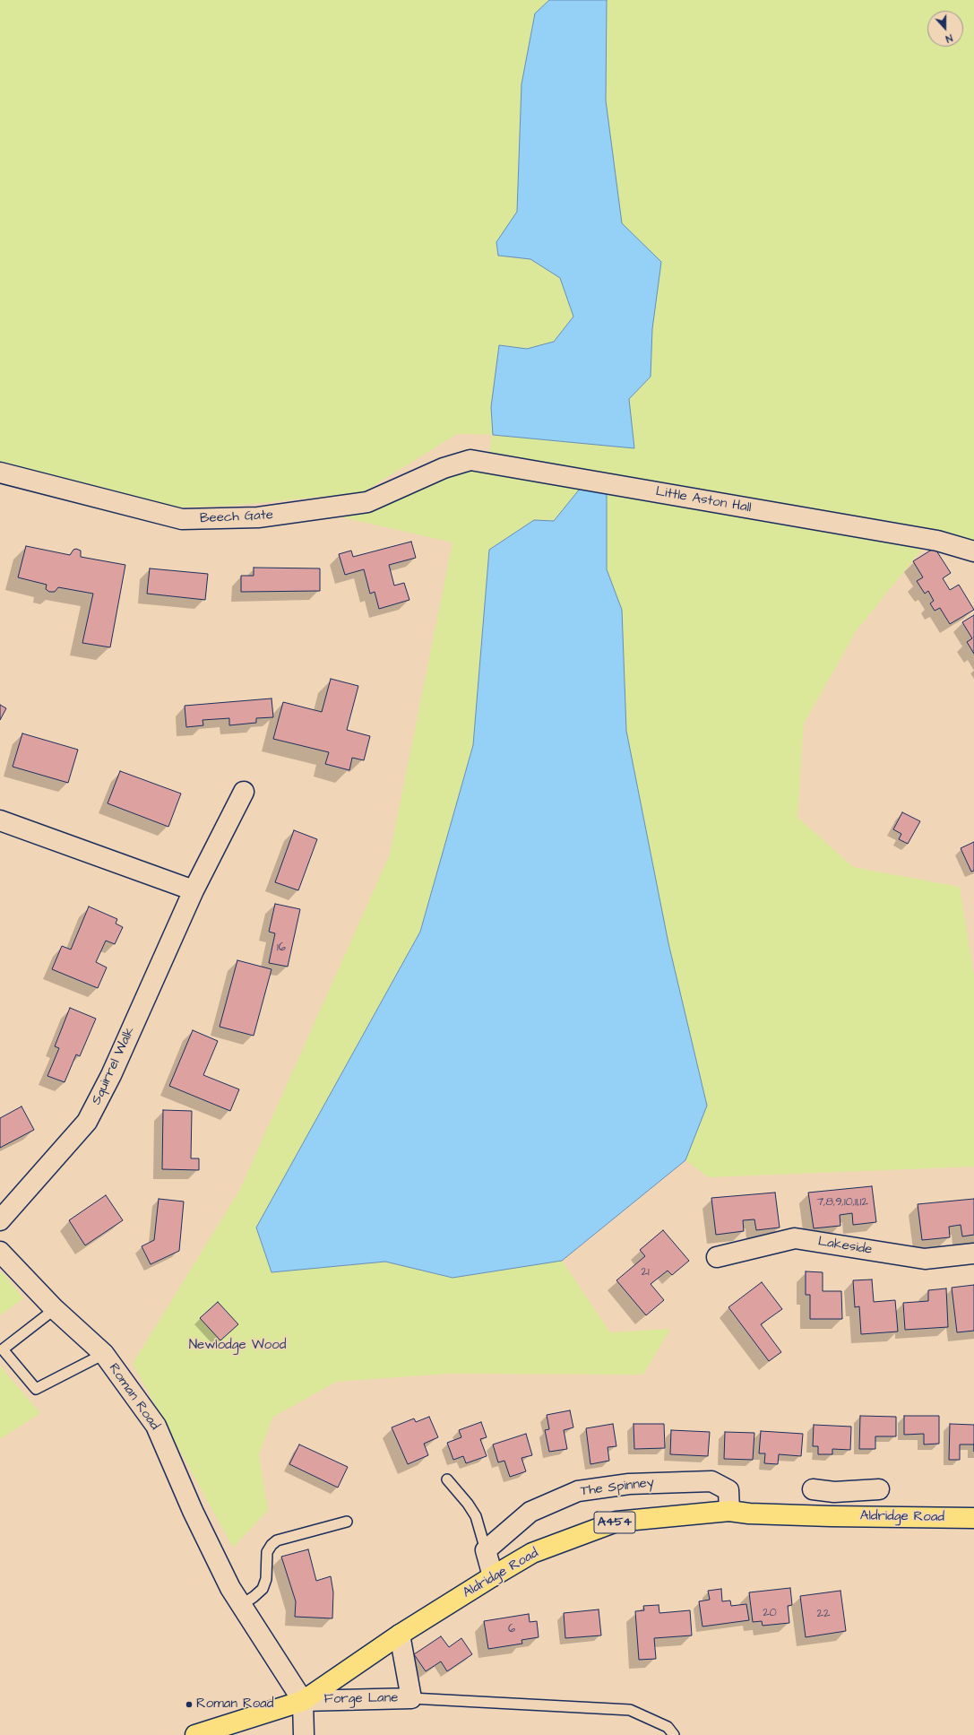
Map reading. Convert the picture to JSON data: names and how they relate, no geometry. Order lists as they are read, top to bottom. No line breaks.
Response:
{"streets":{"main road":["Aldridge Road","A454"],"street":["Little Aston Hall","Beech Gate","Squirrel Walk","Lakeside","Roman Road","The Spinney","Forge Lane"]},"crossings":[["Little Aston Hall","Beech Gate"],["Roman Road","Aldridge Road"],["Roman Road","A454"],["Roman Road","Forge Lane"],["The Spinney","Aldridge Road"],["Aldridge Road","A454"],["Aldridge Road","Forge Lane"],["A454","Forge Lane"]],"parks":["Newlodge Wood"],"places":["Roman Road"],"house_numbers":["16","7,8,9,10,11,12","21","20","22","6"],"north":"bottom"}
